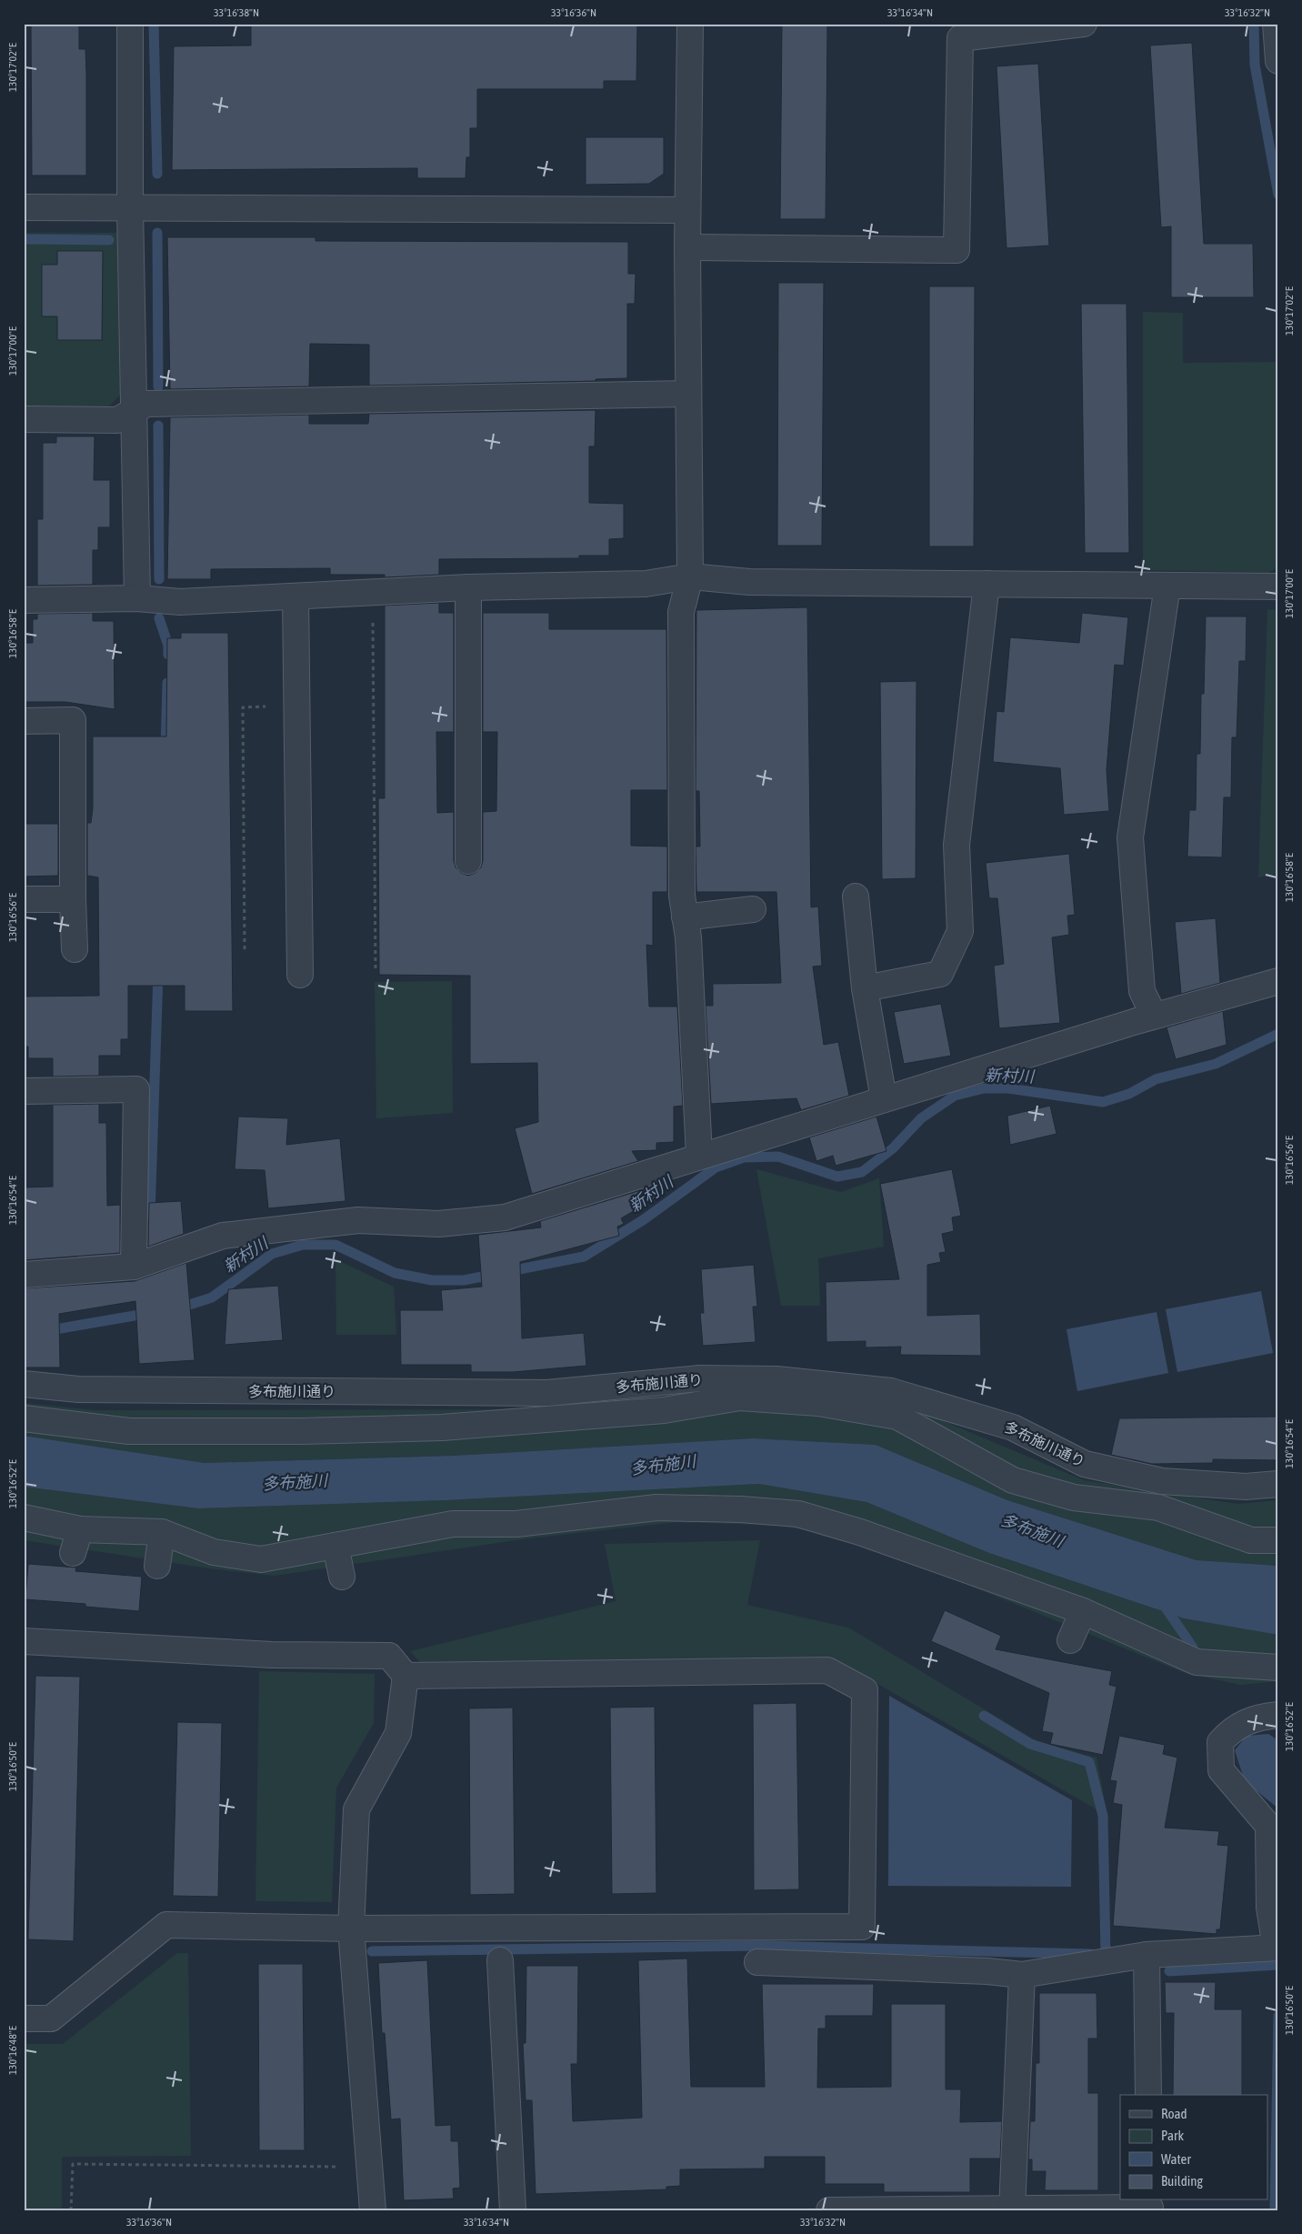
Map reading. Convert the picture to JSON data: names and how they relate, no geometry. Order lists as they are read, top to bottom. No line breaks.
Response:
{"streets":{"street":["多布施川通り"]},"water":["新村川","多布施川"],"legend":["Road","Park","Water","Building"],"coordinates":["33°16'38\"N","33°16'36\"N","33°16'34\"N","33°16'32\"N","130°17'02\"E","130°17'00\"E","130°16'58\"E","130°16'56\"E","130°16'54\"E","130°16'52\"E","130°16'50\"E","130°16'48\"E"]}
